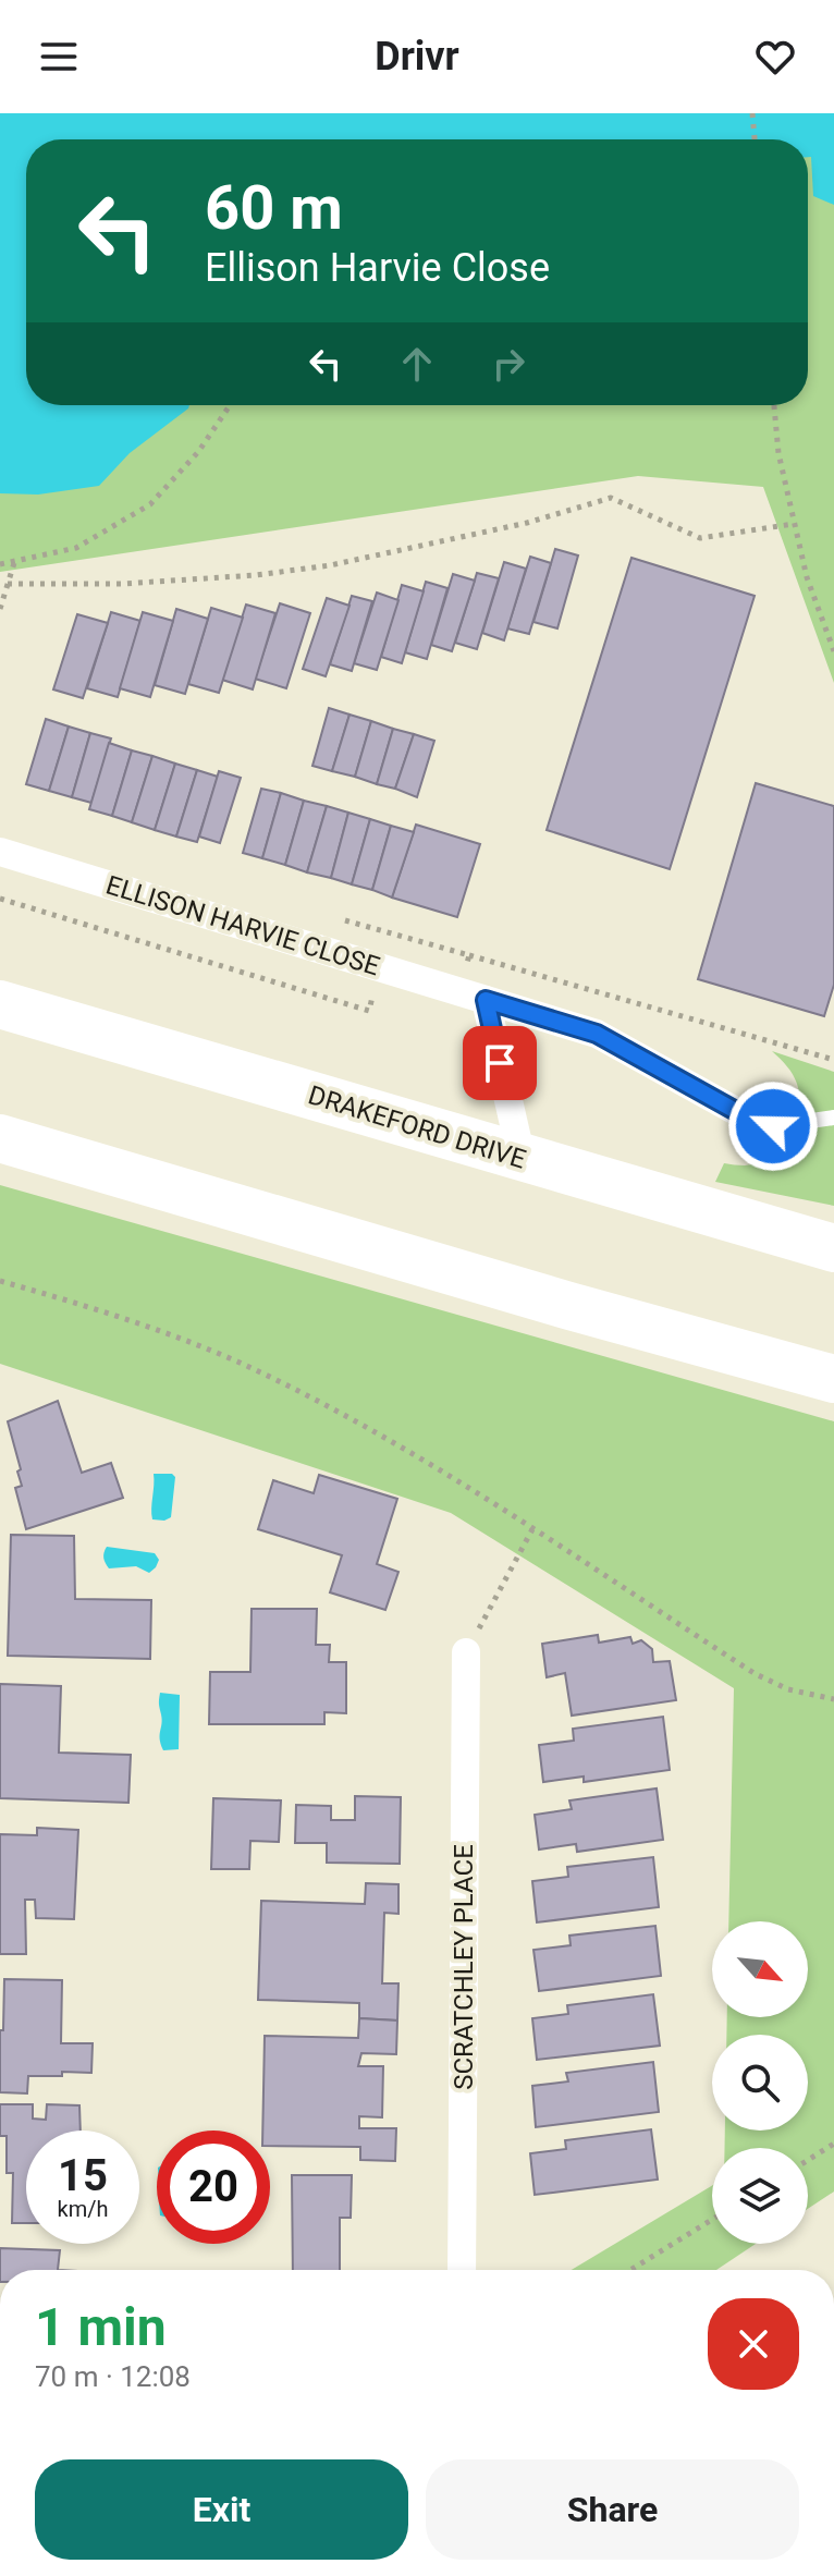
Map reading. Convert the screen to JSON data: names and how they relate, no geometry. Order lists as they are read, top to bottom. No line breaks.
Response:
{"streets":{"highway":["DRAKEFORD DRIVE"],"street":["ELLISON HARVIE CLOSE","SCRATCHLEY PLACE"]},"north":"bottom right","page":{"header":"Drivr","turn":["60 m","Ellison Harvie Close"],"speed":"15 km/h","limit":"20","heading":["1 min","70 m · 12:08"],"buttons":["Exit","Share"]}}
